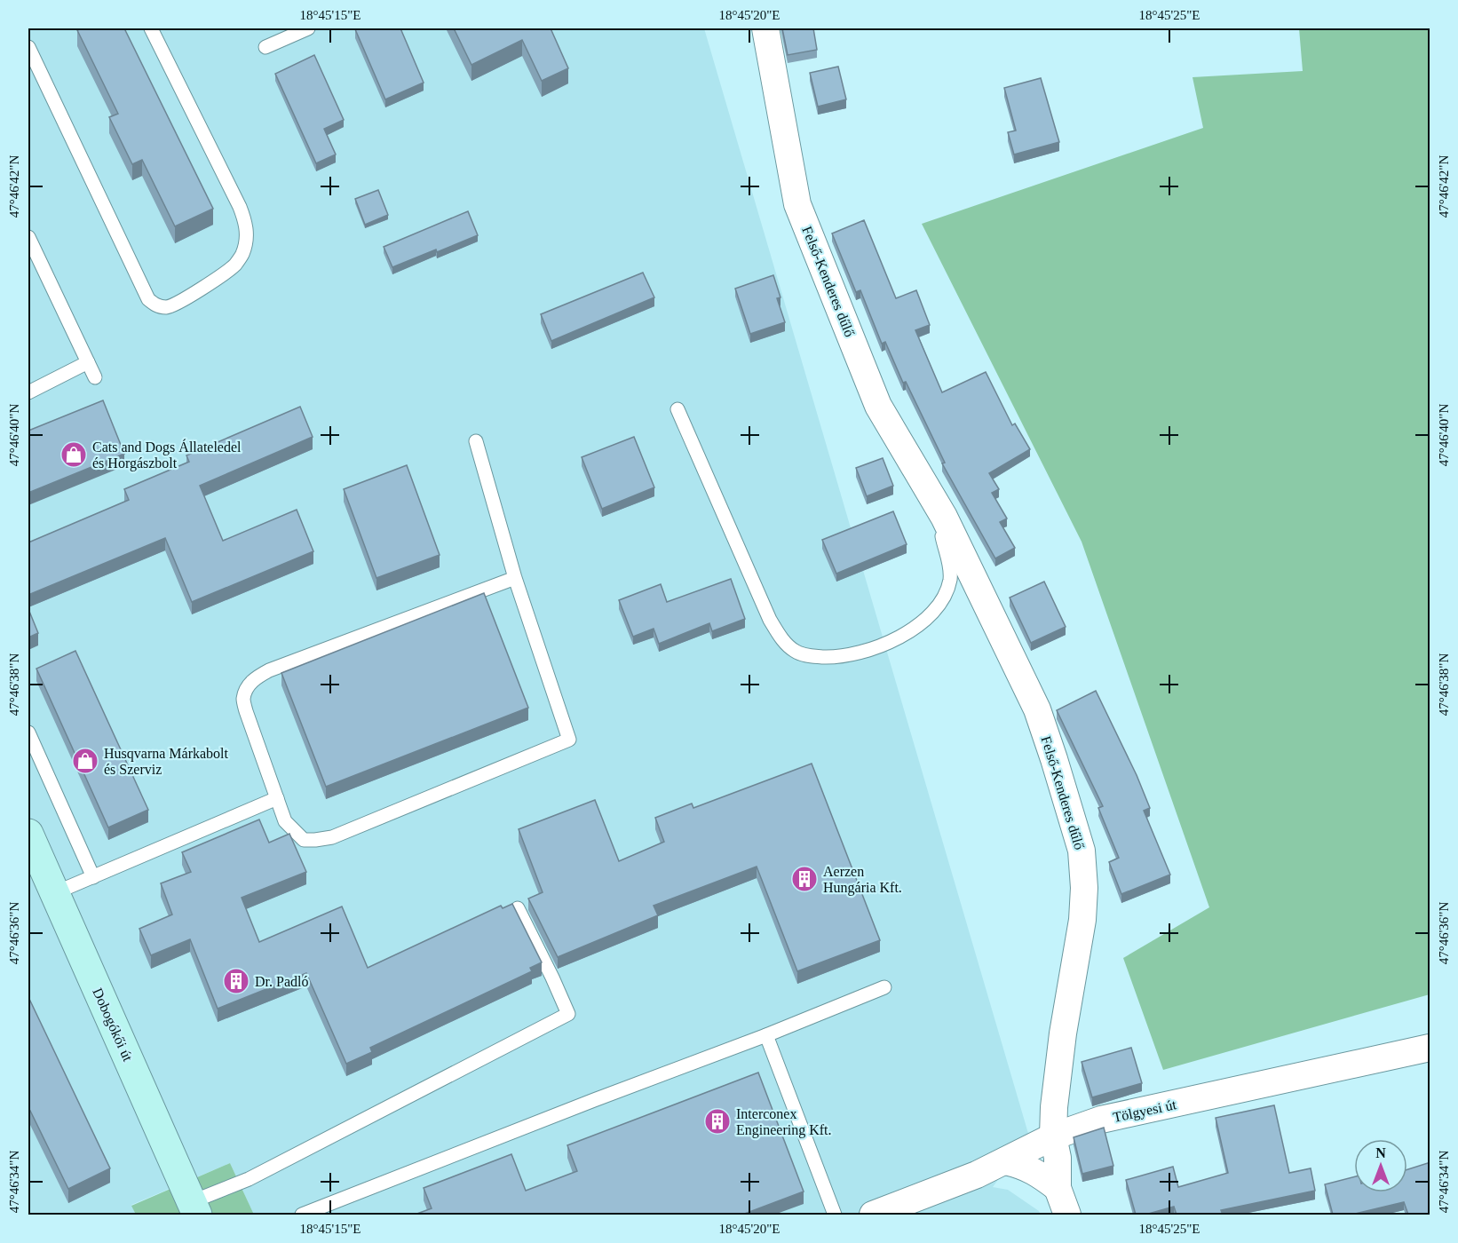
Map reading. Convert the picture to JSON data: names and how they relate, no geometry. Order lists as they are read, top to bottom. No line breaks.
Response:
{"streets":{"main road":["Dobogókői út"],"street":["Felső-Kenderes dűlő","Tölgyesi út"]},"crossings":[["Felső-Kenderes dűlő","Tölgyesi út"]],"places":{"shop":["Cats and Dogs Állateledel és Horgászbolt","Husqvarna Márkabolt és Szerviz"],"building":["Aerzen Hungária Kft.","Dr. Padló","Interconex Engineering Kft."]},"north":"top","coordinates":["18°45'15\"E","18°45'20\"E","18°45'25\"E","47°46'42\"N","47°46'40\"N","47°46'38\"N","47°46'36\"N","47°46'34\"N"]}
